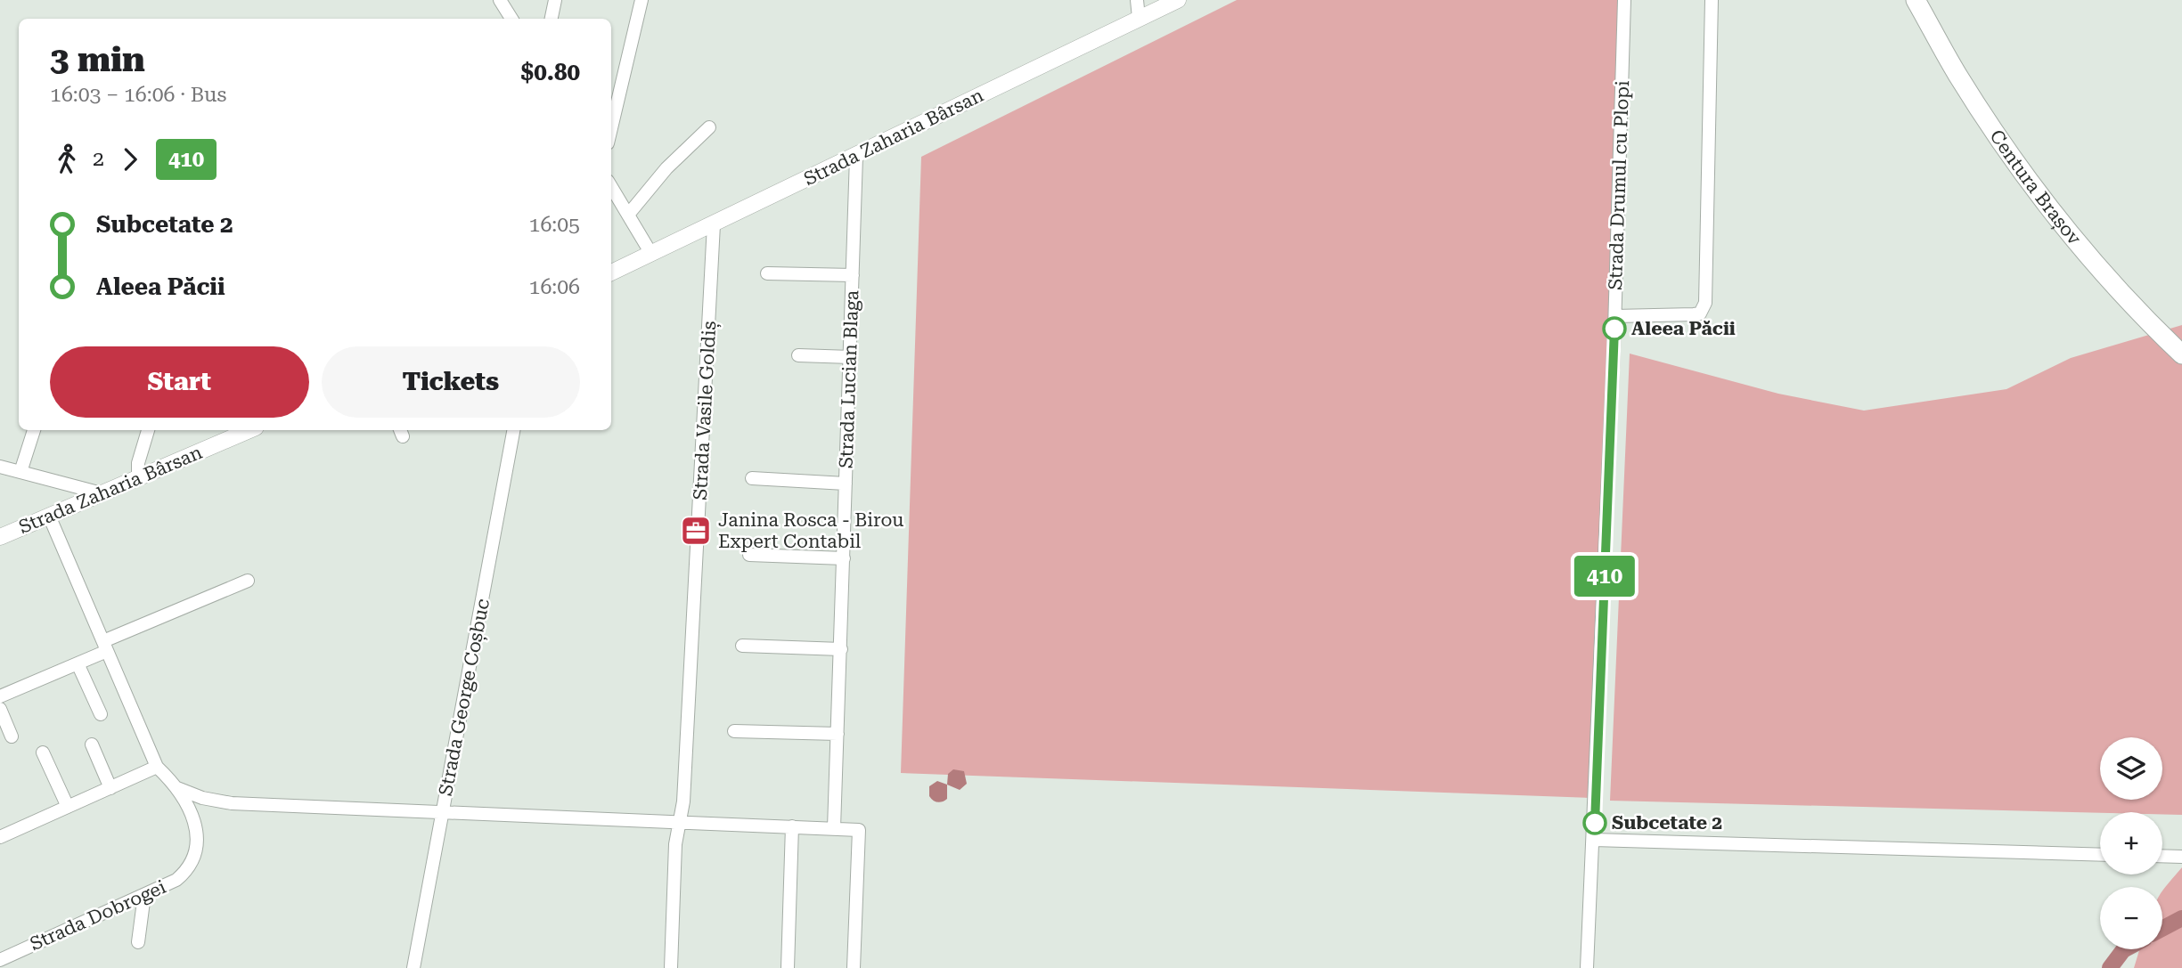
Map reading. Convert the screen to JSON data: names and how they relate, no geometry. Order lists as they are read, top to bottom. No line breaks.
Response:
{"streets":{"highway":["Centura Brașov"],"main road":["Strada Zaharia Bârsan"],"street":["Strada Drumul cu Plopi","Strada Lucian Blaga","Strada Vasile Goldiș","Strada George Coșbuc","Strada Dobrogei"]},"crossings":[["Strada Zaharia Bârsan","Strada Lucian Blaga"],["Strada Zaharia Bârsan","Strada Vasile Goldiș"],["Strada Zaharia Bârsan","Strada Dobrogei"]],"places":{"other":["Aleea Păcii","Subcetate 2"],"office":["Janina Rosca - Birou Expert Contabil"]},"lines":["bus line 410"],"page":{"on_map":"410","heading":["3 min","16:03 – 16:06 · Bus","$0.80"],"legs":["2","410"],"list":[{"name":"Subcetate 2","value":"16:05"},{"name":"Aleea Păcii","value":"16:06"}],"buttons":["Start","Tickets"],"map_buttons":["+","−"]}}
